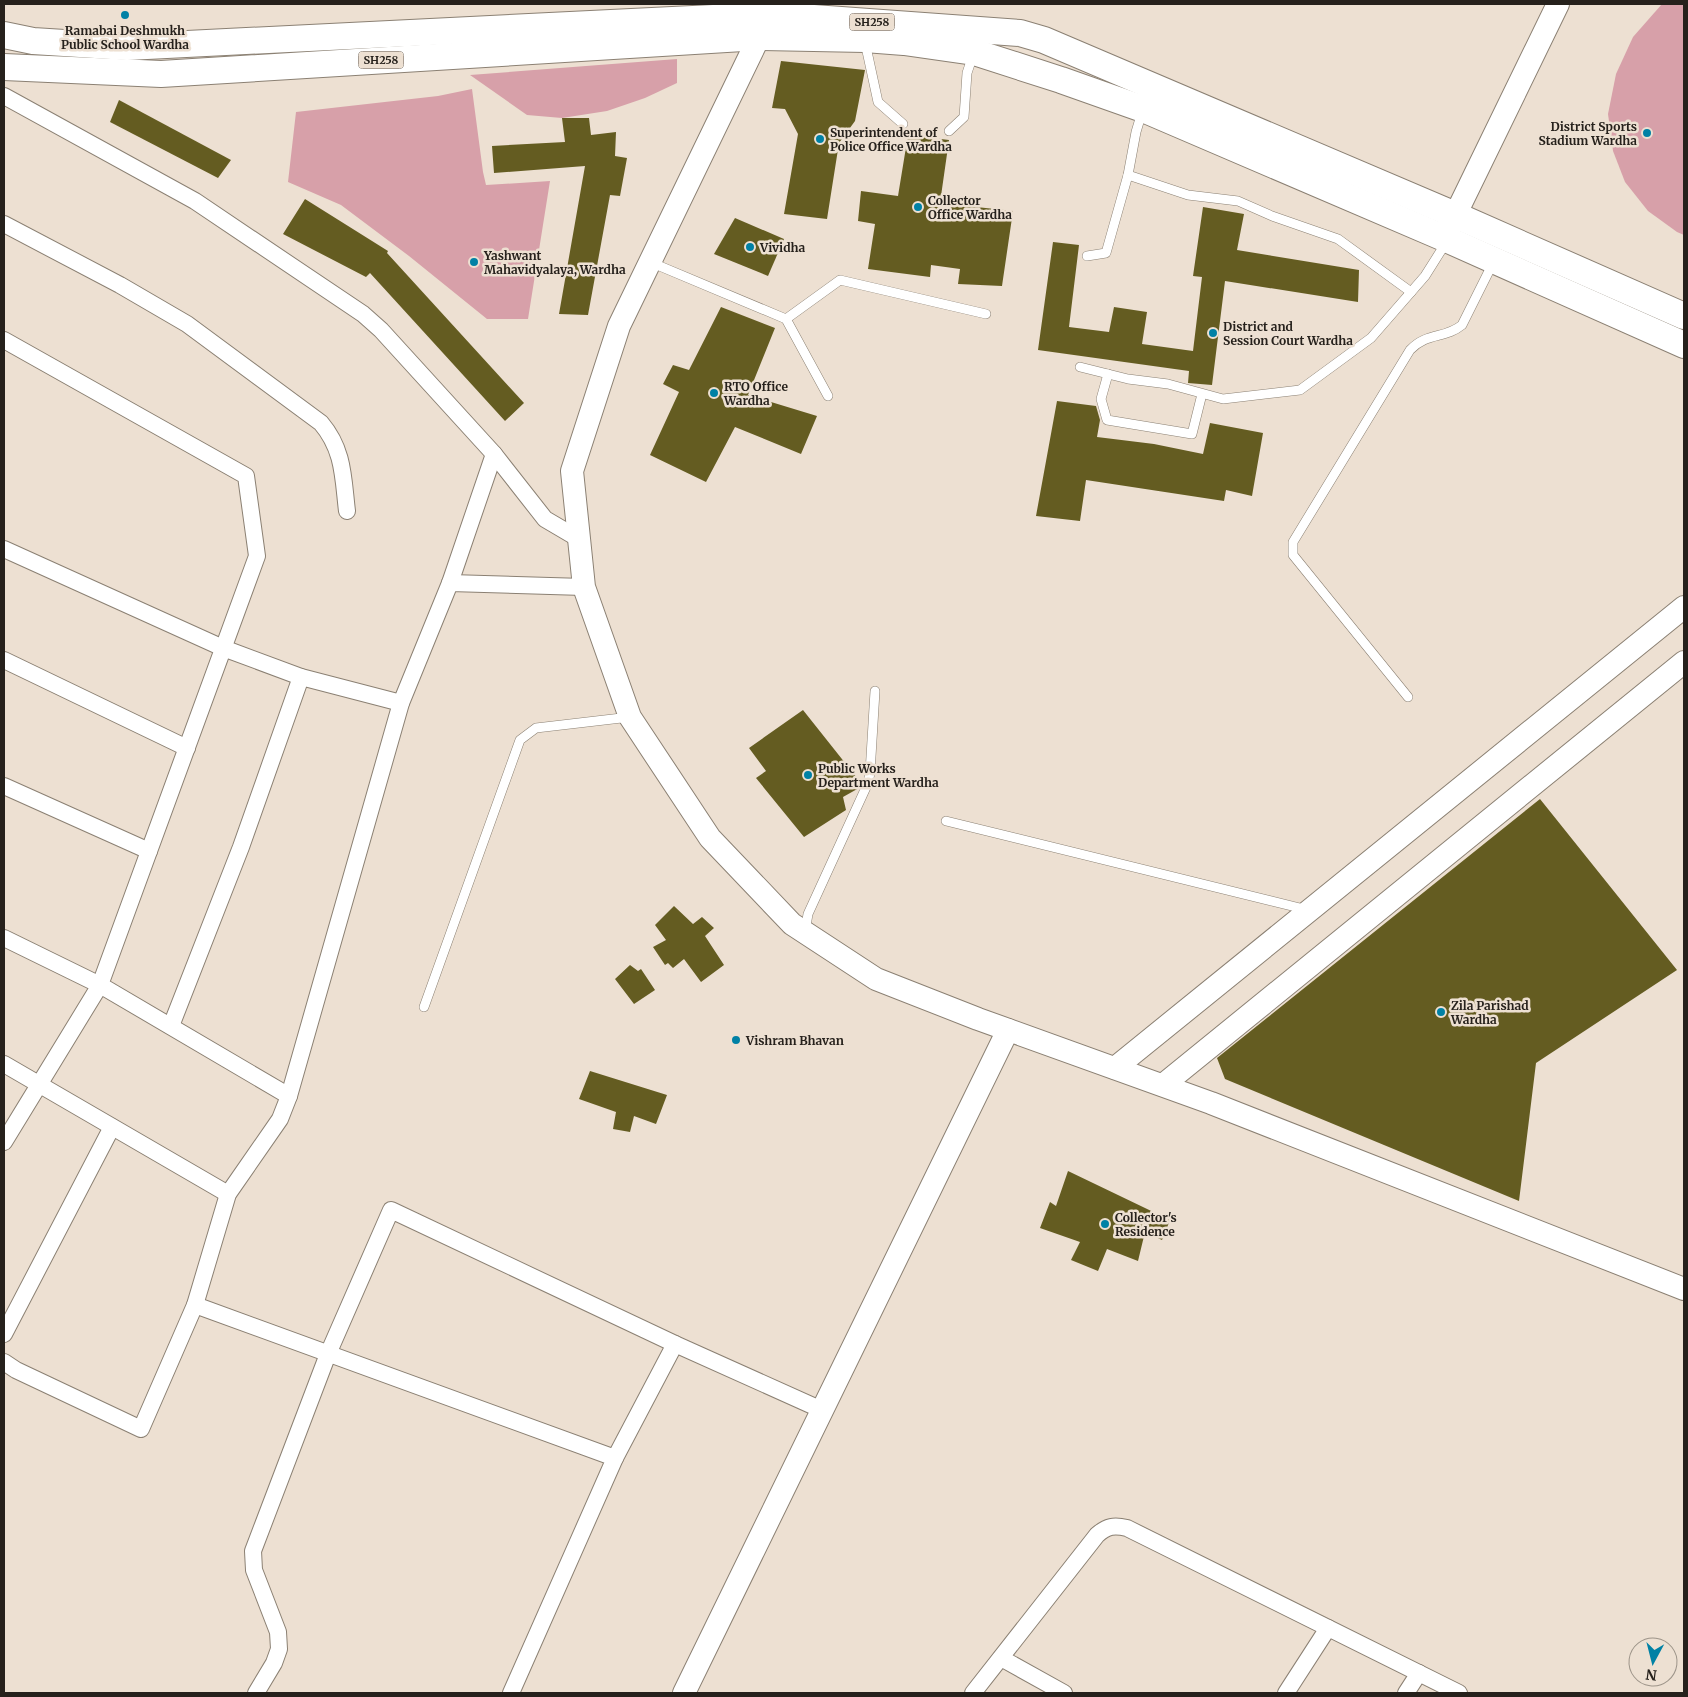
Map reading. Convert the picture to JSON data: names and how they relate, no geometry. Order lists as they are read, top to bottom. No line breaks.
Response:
{"streets":{"main road":["SH258"]},"places":["Ramabai Deshmukh Public School Wardha","District Sports Stadium Wardha","Superintendent of Police Office Wardha","Collector Office Wardha","Vividha","Yashwant Mahavidyalaya, Wardha","District and Session Court Wardha","RTO Office Wardha","Public Works Department Wardha","Zila Parishad Wardha","Vishram Bhavan","Collector's Residence"],"north":"bottom"}
